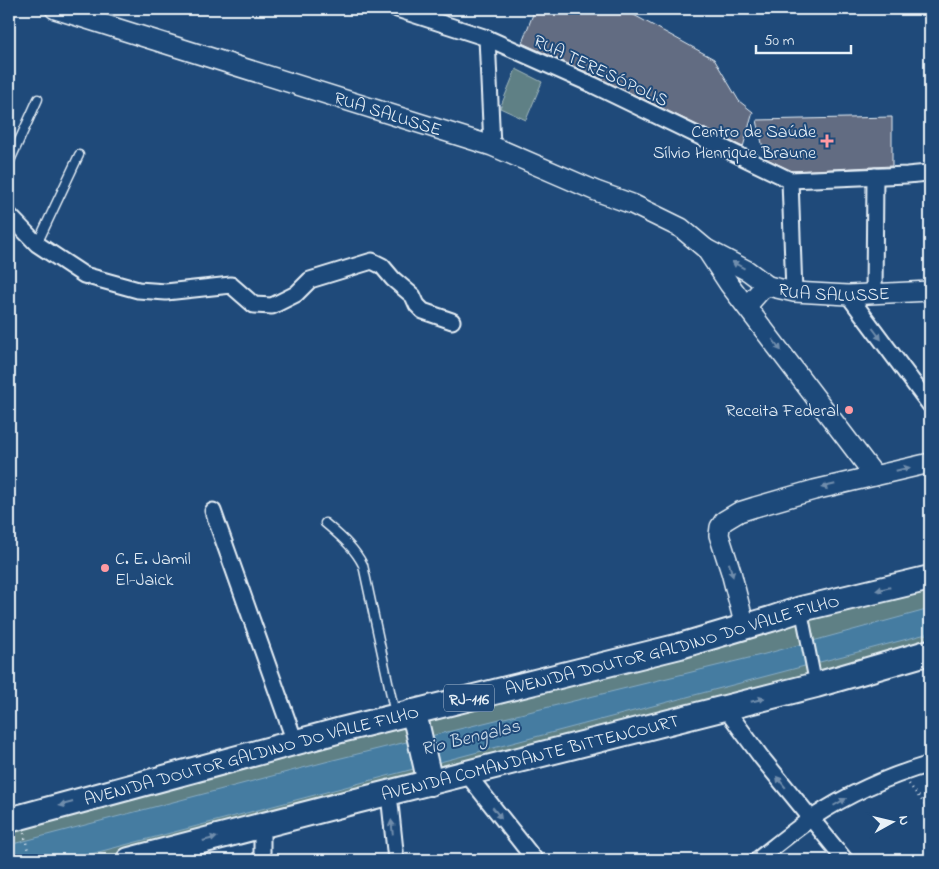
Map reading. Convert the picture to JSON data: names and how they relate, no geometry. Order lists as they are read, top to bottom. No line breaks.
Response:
{"streets":{"main road":["AVENIDA DOUTOR GALDINO DO VALLE FILHO","RJ-116","AVENIDA COMANDANTE BITTENCOURT"],"street":["RUA TERESÓPOLIS","RUA SALUSSE"]},"one_way":["AVENIDA DOUTOR GALDINO DO VALLE FILHO"],"water":["Rio Bengalas"],"places":{"health":["Centro de Saúde Sílvio Henrique Braune"],"other":["Receita Federal","C. E. Jamil El-Jaick"]},"scale_bar":"50 m","north":"right"}
